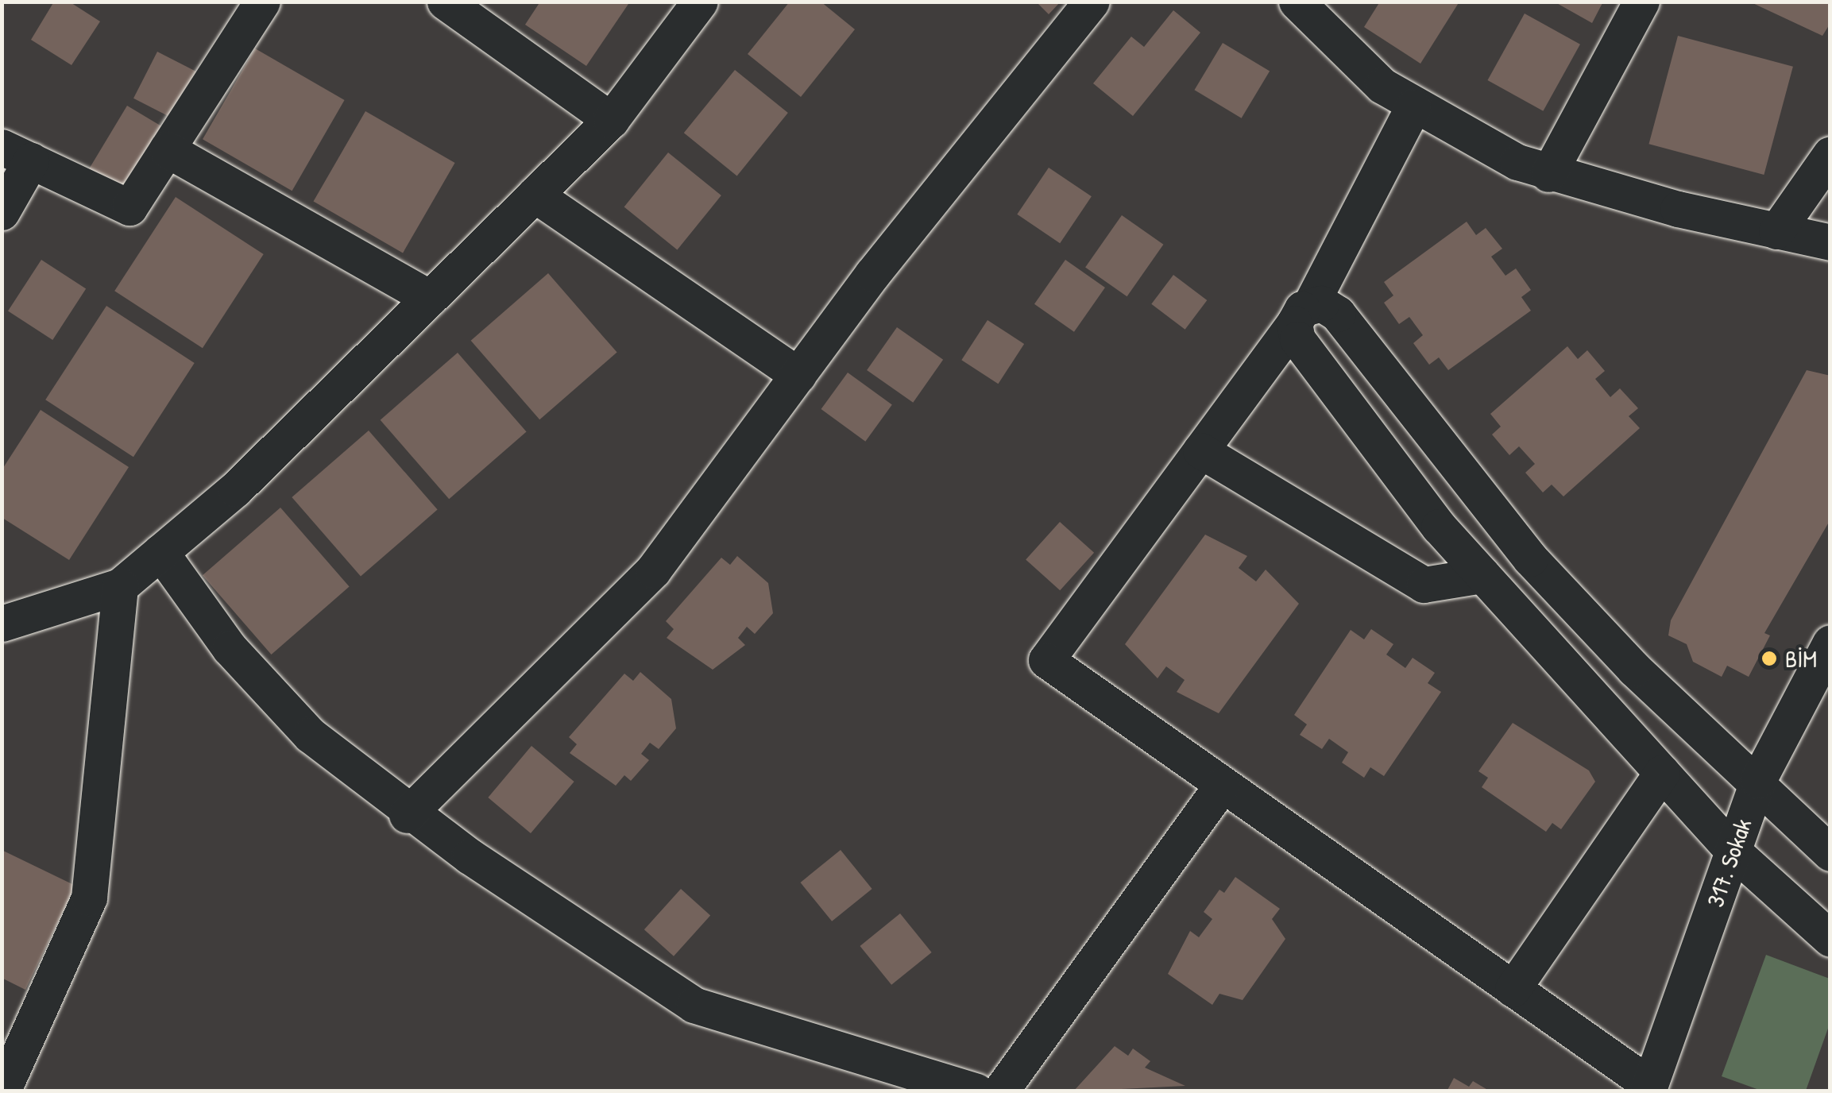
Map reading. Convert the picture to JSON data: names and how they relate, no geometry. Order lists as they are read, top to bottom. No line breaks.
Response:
{"streets":{"street":["317. Sokak"]},"places":["BİM"]}
